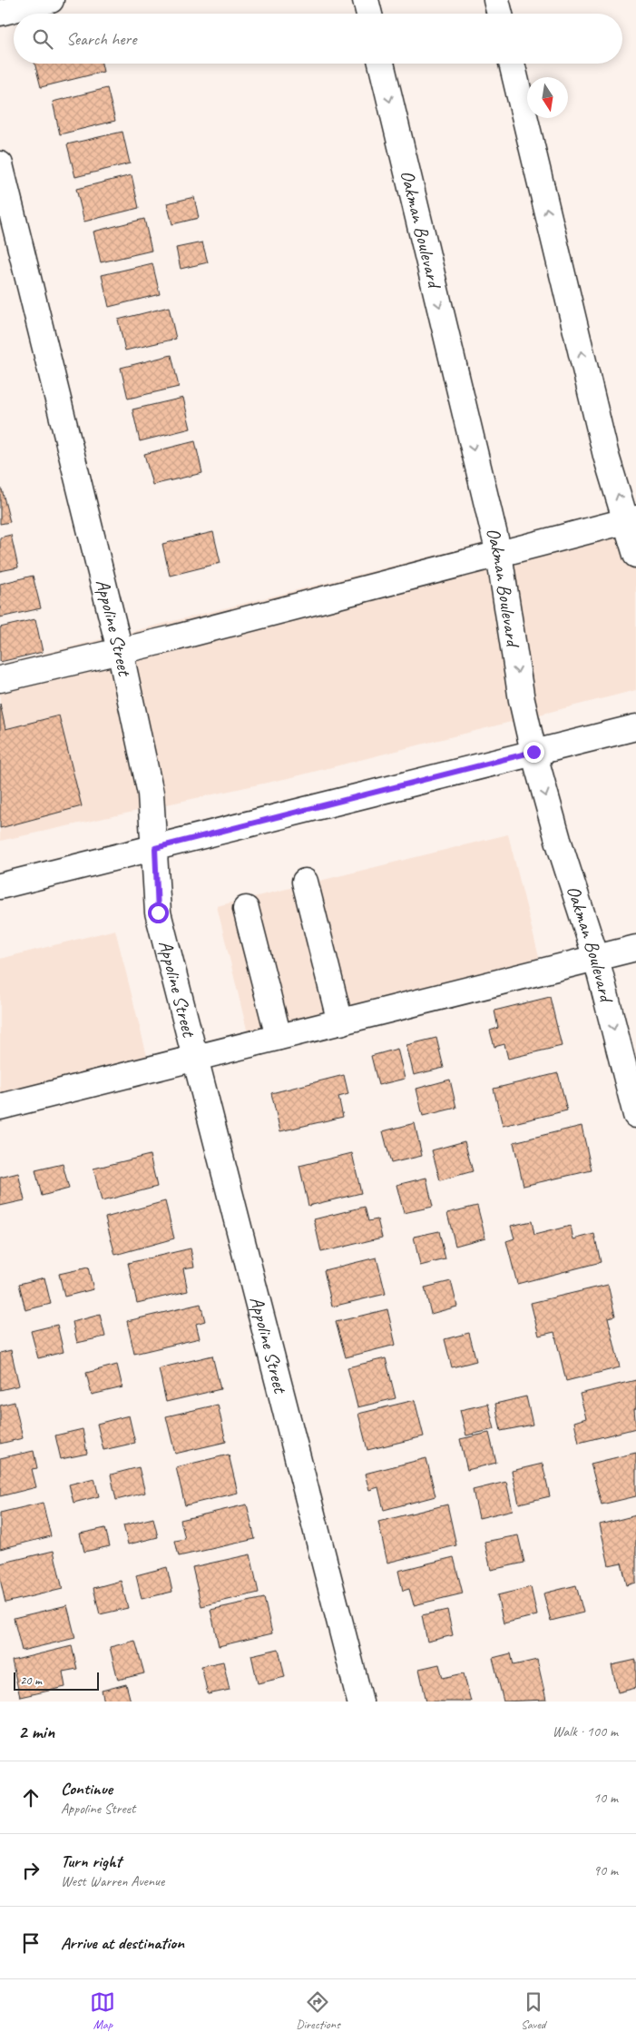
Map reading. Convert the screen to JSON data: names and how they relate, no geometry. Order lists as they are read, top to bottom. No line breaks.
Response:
{"streets":{"street":["Oakman Boulevard","Appoline Street"]},"scale_bar":"20 m","north":"bottom","page":{"search":"Search here","scale":"20 m","heading":["2 min","Walk · 100 m"],"list":[["Continue","Appoline Street","10 m"],["Turn right","West Warren Avenue","90 m"],"Arrive at destination"],"nav":["Map","Directions","Saved"]}}
